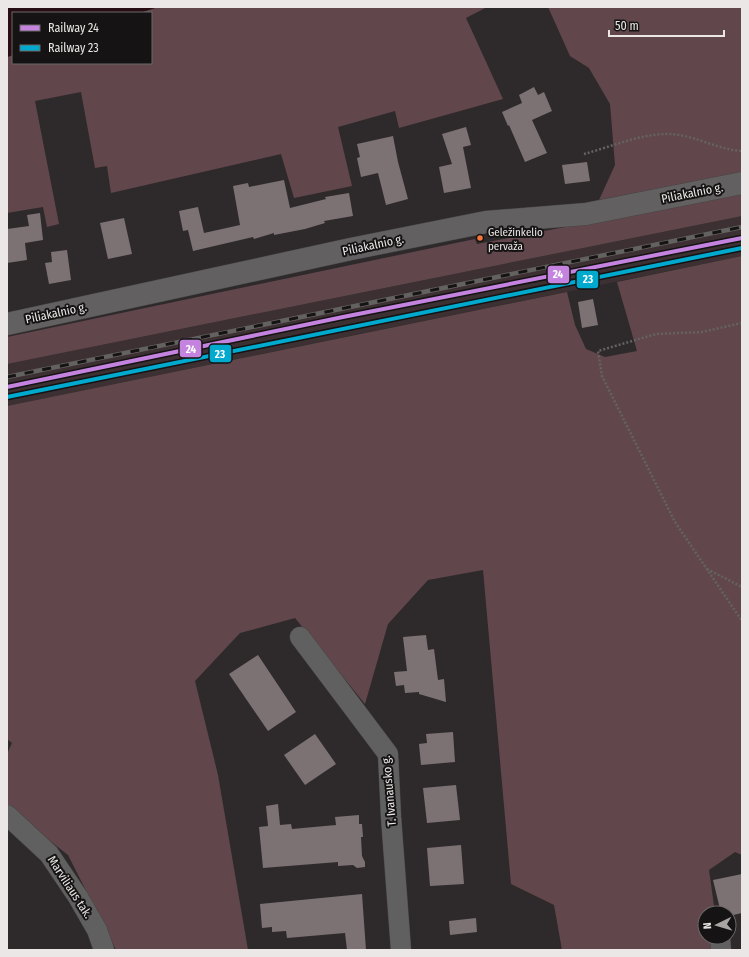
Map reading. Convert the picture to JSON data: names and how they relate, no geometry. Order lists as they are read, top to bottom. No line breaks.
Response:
{"streets":{"main road":["Piliakalnio g."],"street":["T. Ivanausko g.","Marviliaus tak."]},"places":["Geležinkelio pervaža"],"lines":["rail line 24","rail line 23"],"legend":["Railway 24","Railway 23"],"scale_bar":"50 m","north":"left"}
